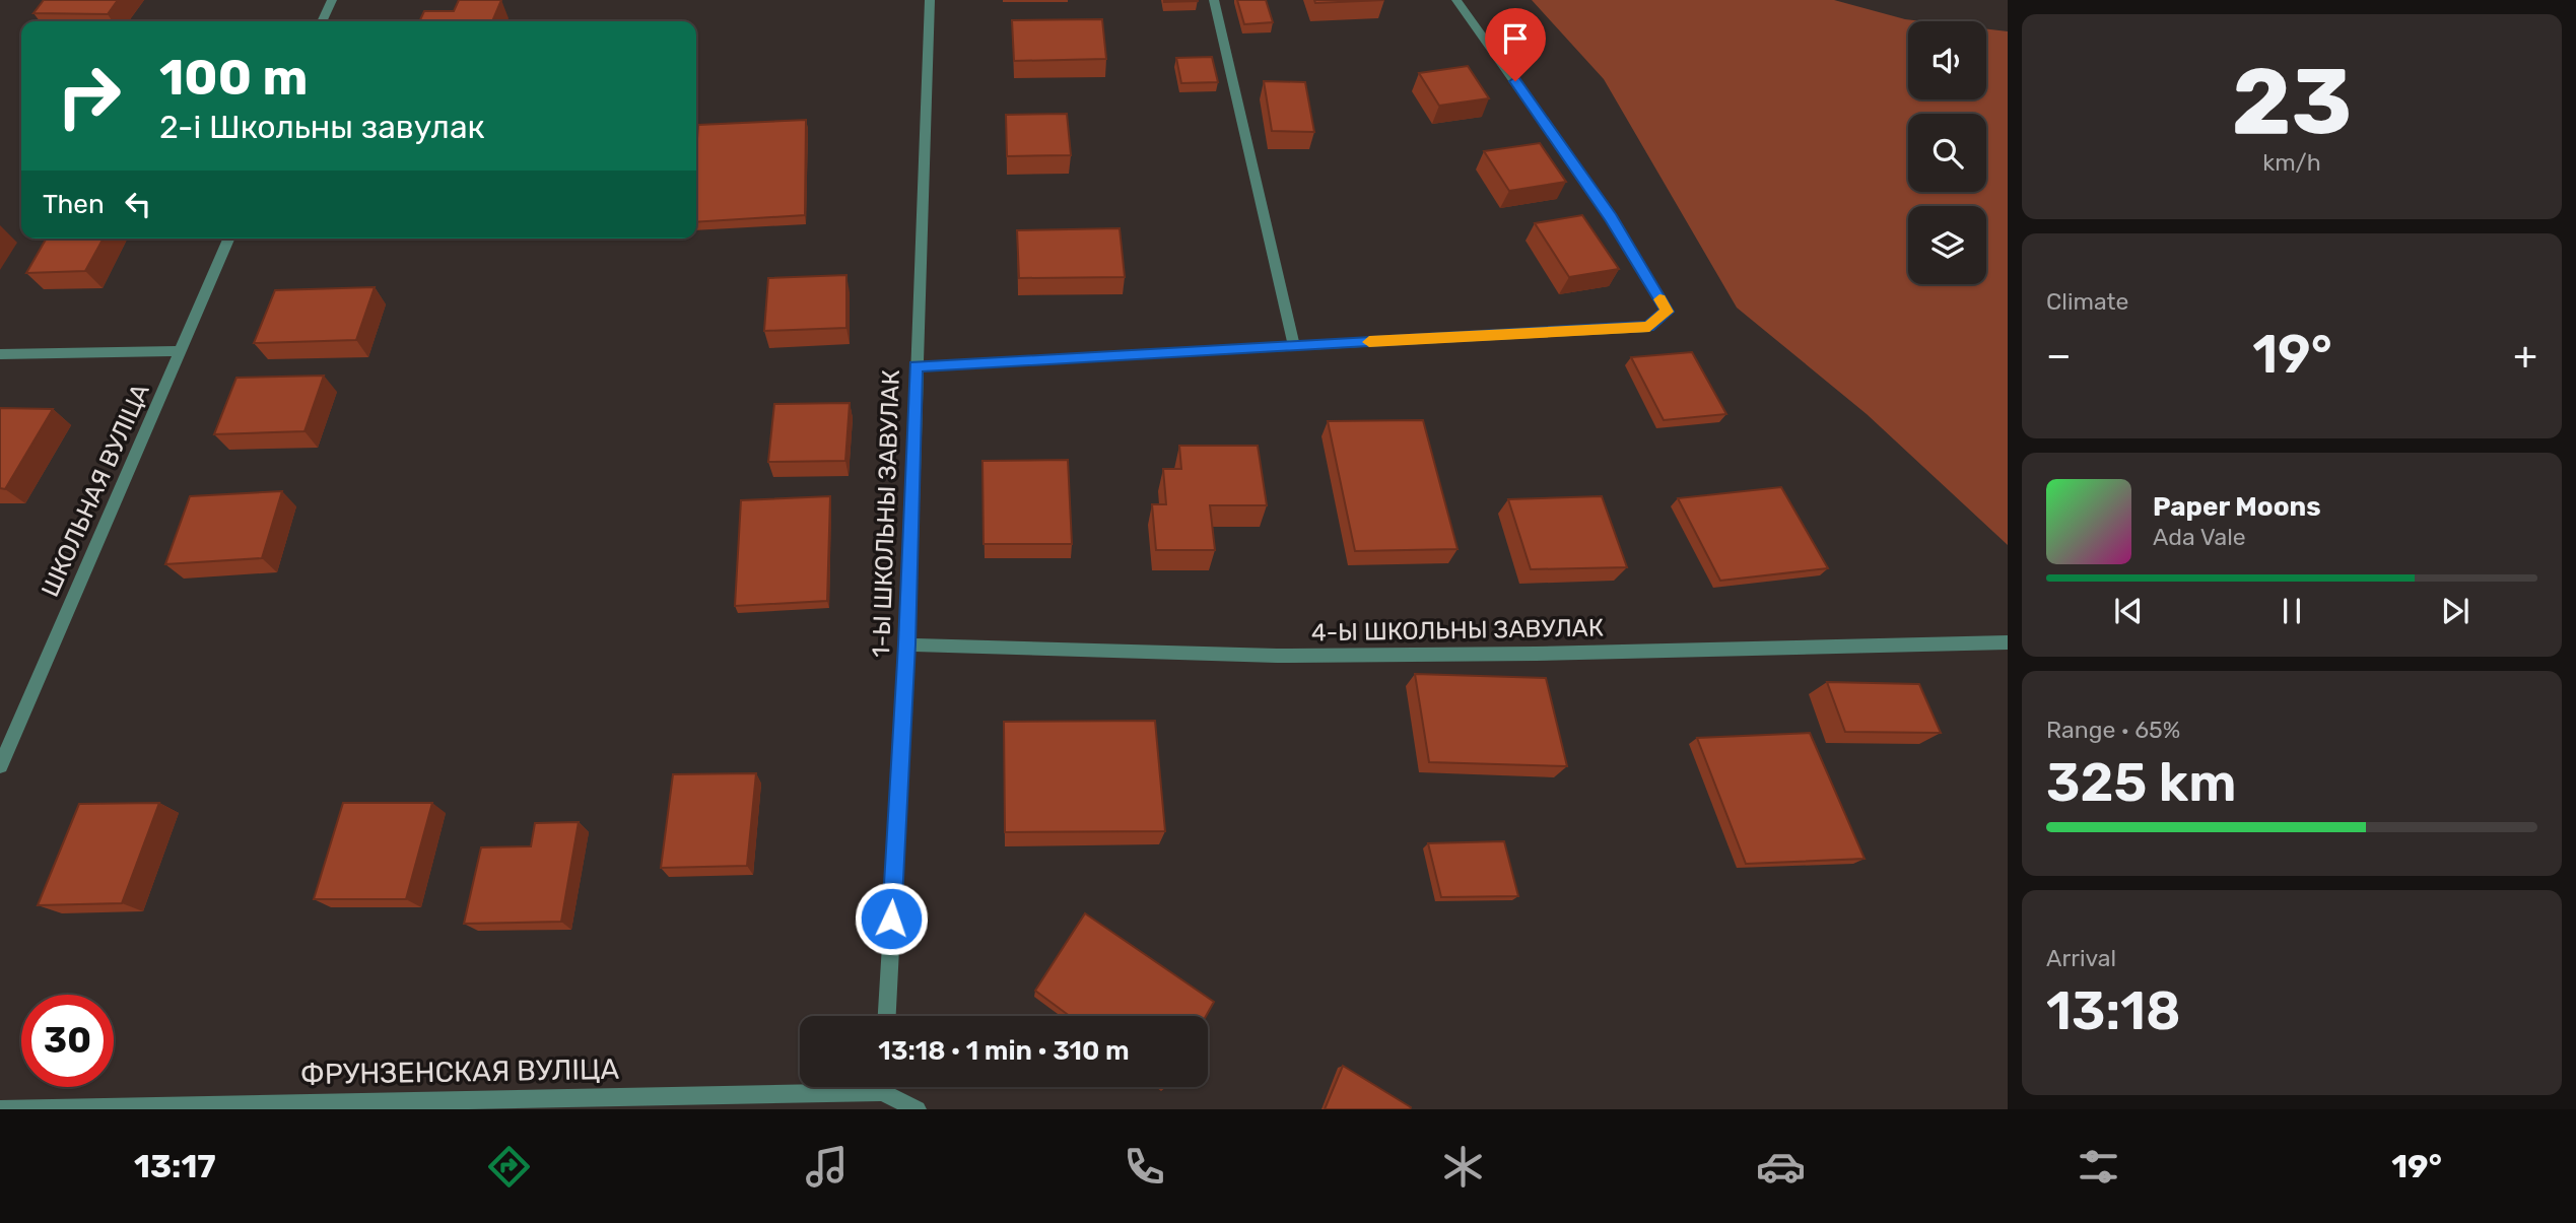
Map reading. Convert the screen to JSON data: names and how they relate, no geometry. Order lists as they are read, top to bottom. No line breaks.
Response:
{"streets":{"street":["ШКОЛЬНАЯ ВУЛІЦА","1-Ы ШКОЛЬНЫ ЗАВУЛАК","4-Ы ШКОЛЬНЫ ЗАВУЛАК","ФРУНЗЕНСКАЯ ВУЛІЦА"]},"crossings":[["1-Ы ШКОЛЬНЫ ЗАВУЛАК","4-Ы ШКОЛЬНЫ ЗАВУЛАК"]],"page":{"tile":[["23","km/h"],"Climate",["Range · 65%","325 km"],["Arrival","13:18"]],"turn":["100 m","2-і Школьны завулак"],"then":"Then","heat":["−","19°","+"],"song":["Paper Moons","Ada Vale"],"limit":"30","trip":"13:18 · 1 min · 310 m","tabs":["13:17","19°"]}}
